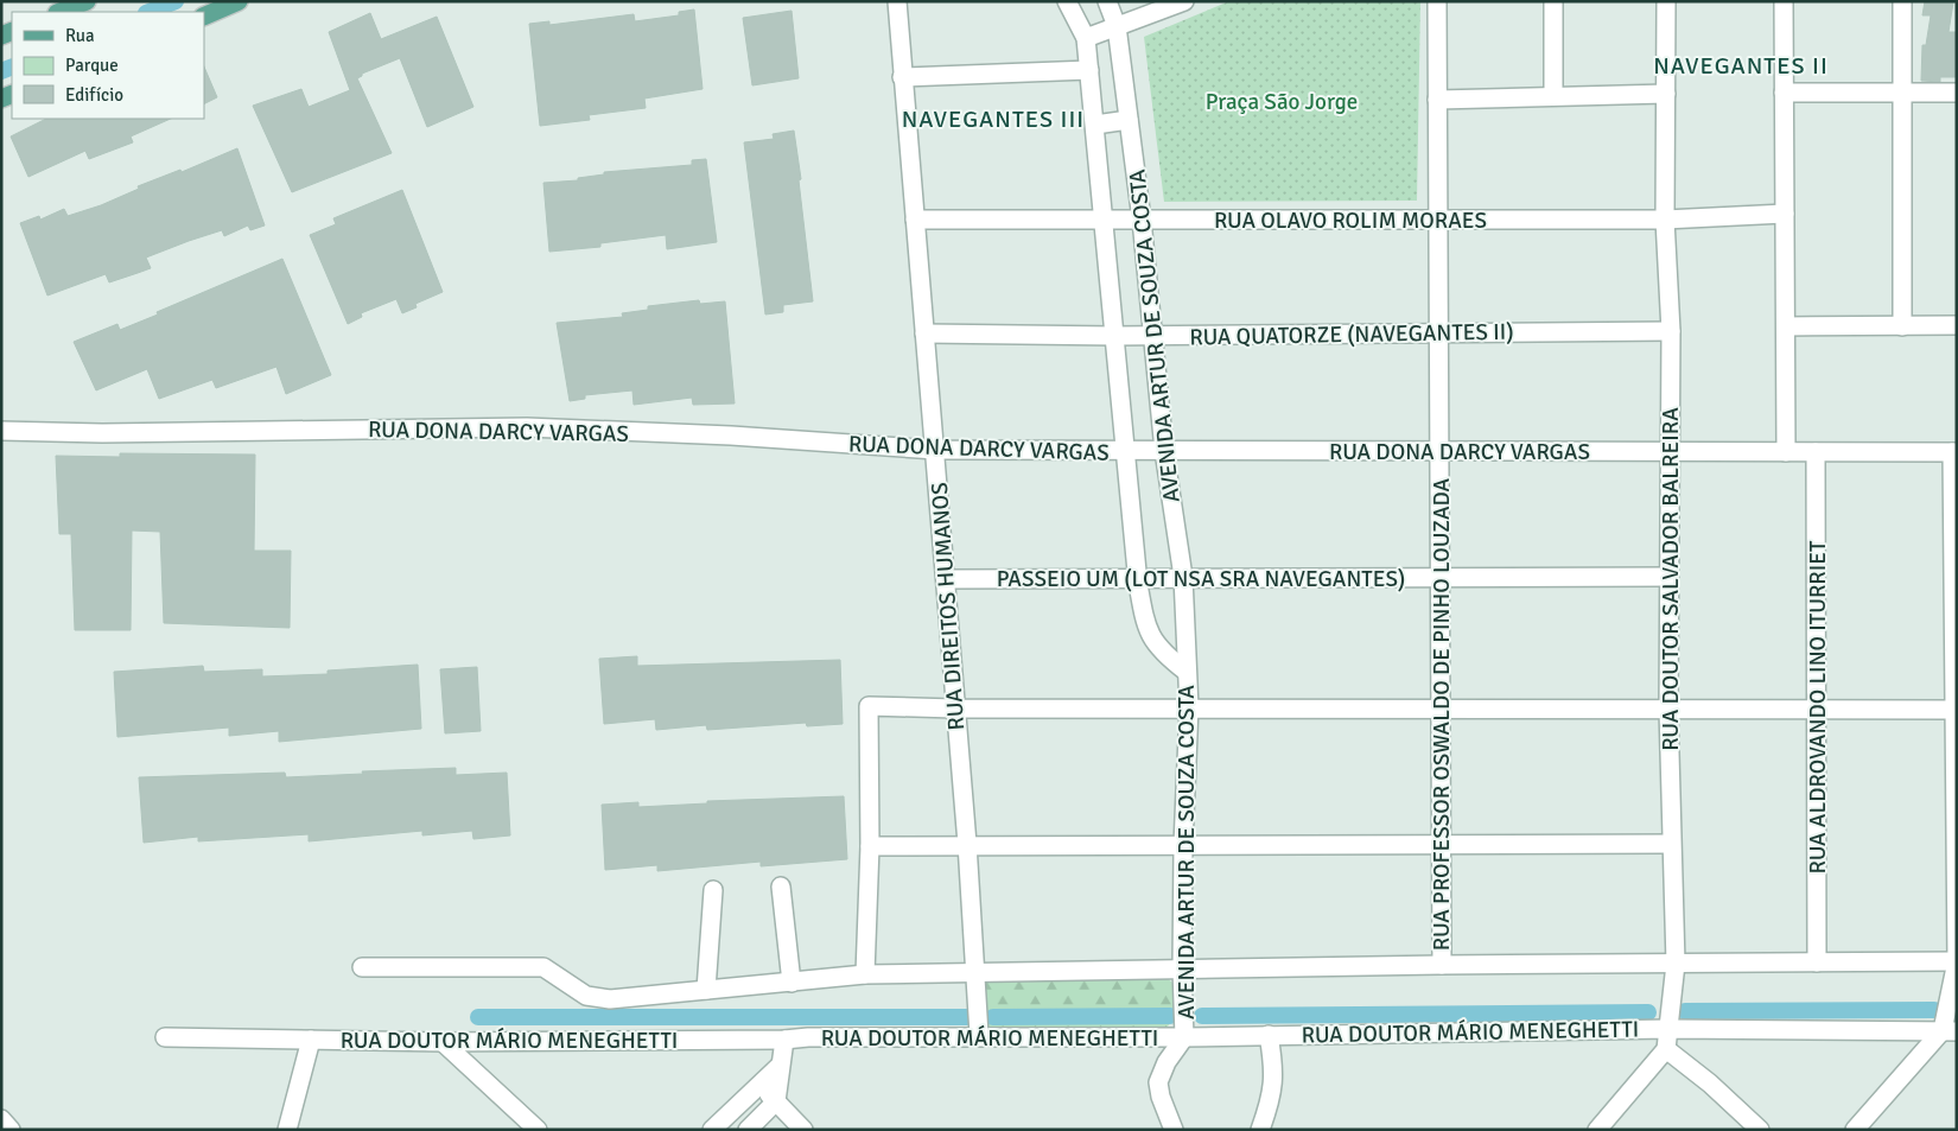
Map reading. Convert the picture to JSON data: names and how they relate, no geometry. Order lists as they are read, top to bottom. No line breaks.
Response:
{"streets":{"street":["RUA OLAVO ROLIM MORAES","RUA QUATORZE (NAVEGANTES II)","AVENIDA ARTUR DE SOUZA COSTA","RUA DONA DARCY VARGAS","PASSEIO UM (LOT NSA SRA NAVEGANTES)","RUA DOUTOR SALVADOR BALREIRA","RUA DIREITOS HUMANOS","RUA ALDROVANDO LINO ITURRIET","RUA PROFESSOR OSWALDO DE PINHO LOUZADA","RUA DOUTOR MÁRIO MENEGHETTI"]},"crossings":[["RUA OLAVO ROLIM MORAES","AVENIDA ARTUR DE SOUZA COSTA"],["RUA OLAVO ROLIM MORAES","RUA DOUTOR SALVADOR BALREIRA"],["RUA OLAVO ROLIM MORAES","RUA DIREITOS HUMANOS"],["RUA OLAVO ROLIM MORAES","RUA PROFESSOR OSWALDO DE PINHO LOUZADA"],["RUA QUATORZE (NAVEGANTES II)","AVENIDA ARTUR DE SOUZA COSTA"],["RUA QUATORZE (NAVEGANTES II)","RUA DOUTOR SALVADOR BALREIRA"],["RUA QUATORZE (NAVEGANTES II)","RUA DIREITOS HUMANOS"],["RUA QUATORZE (NAVEGANTES II)","RUA PROFESSOR OSWALDO DE PINHO LOUZADA"],["AVENIDA ARTUR DE SOUZA COSTA","RUA DONA DARCY VARGAS"],["AVENIDA ARTUR DE SOUZA COSTA","PASSEIO UM (LOT NSA SRA NAVEGANTES)"],["AVENIDA ARTUR DE SOUZA COSTA","RUA DOUTOR MÁRIO MENEGHETTI"],["RUA DONA DARCY VARGAS","RUA DOUTOR SALVADOR BALREIRA"],["RUA DONA DARCY VARGAS","RUA DIREITOS HUMANOS"],["RUA DONA DARCY VARGAS","RUA ALDROVANDO LINO ITURRIET"],["RUA DONA DARCY VARGAS","RUA PROFESSOR OSWALDO DE PINHO LOUZADA"],["PASSEIO UM (LOT NSA SRA NAVEGANTES)","RUA DOUTOR SALVADOR BALREIRA"],["PASSEIO UM (LOT NSA SRA NAVEGANTES)","RUA DIREITOS HUMANOS"],["PASSEIO UM (LOT NSA SRA NAVEGANTES)","RUA PROFESSOR OSWALDO DE PINHO LOUZADA"],["RUA DOUTOR SALVADOR BALREIRA","RUA DOUTOR MÁRIO MENEGHETTI"],["RUA DIREITOS HUMANOS","RUA DOUTOR MÁRIO MENEGHETTI"],["RUA ALDROVANDO LINO ITURRIET","RUA DOUTOR MÁRIO MENEGHETTI"],["RUA PROFESSOR OSWALDO DE PINHO LOUZADA","RUA DOUTOR MÁRIO MENEGHETTI"]],"districts":["NAVEGANTES II","NAVEGANTES III"],"parks":["Praça São Jorge"],"legend":["Rua","Parque","Edifício"]}
